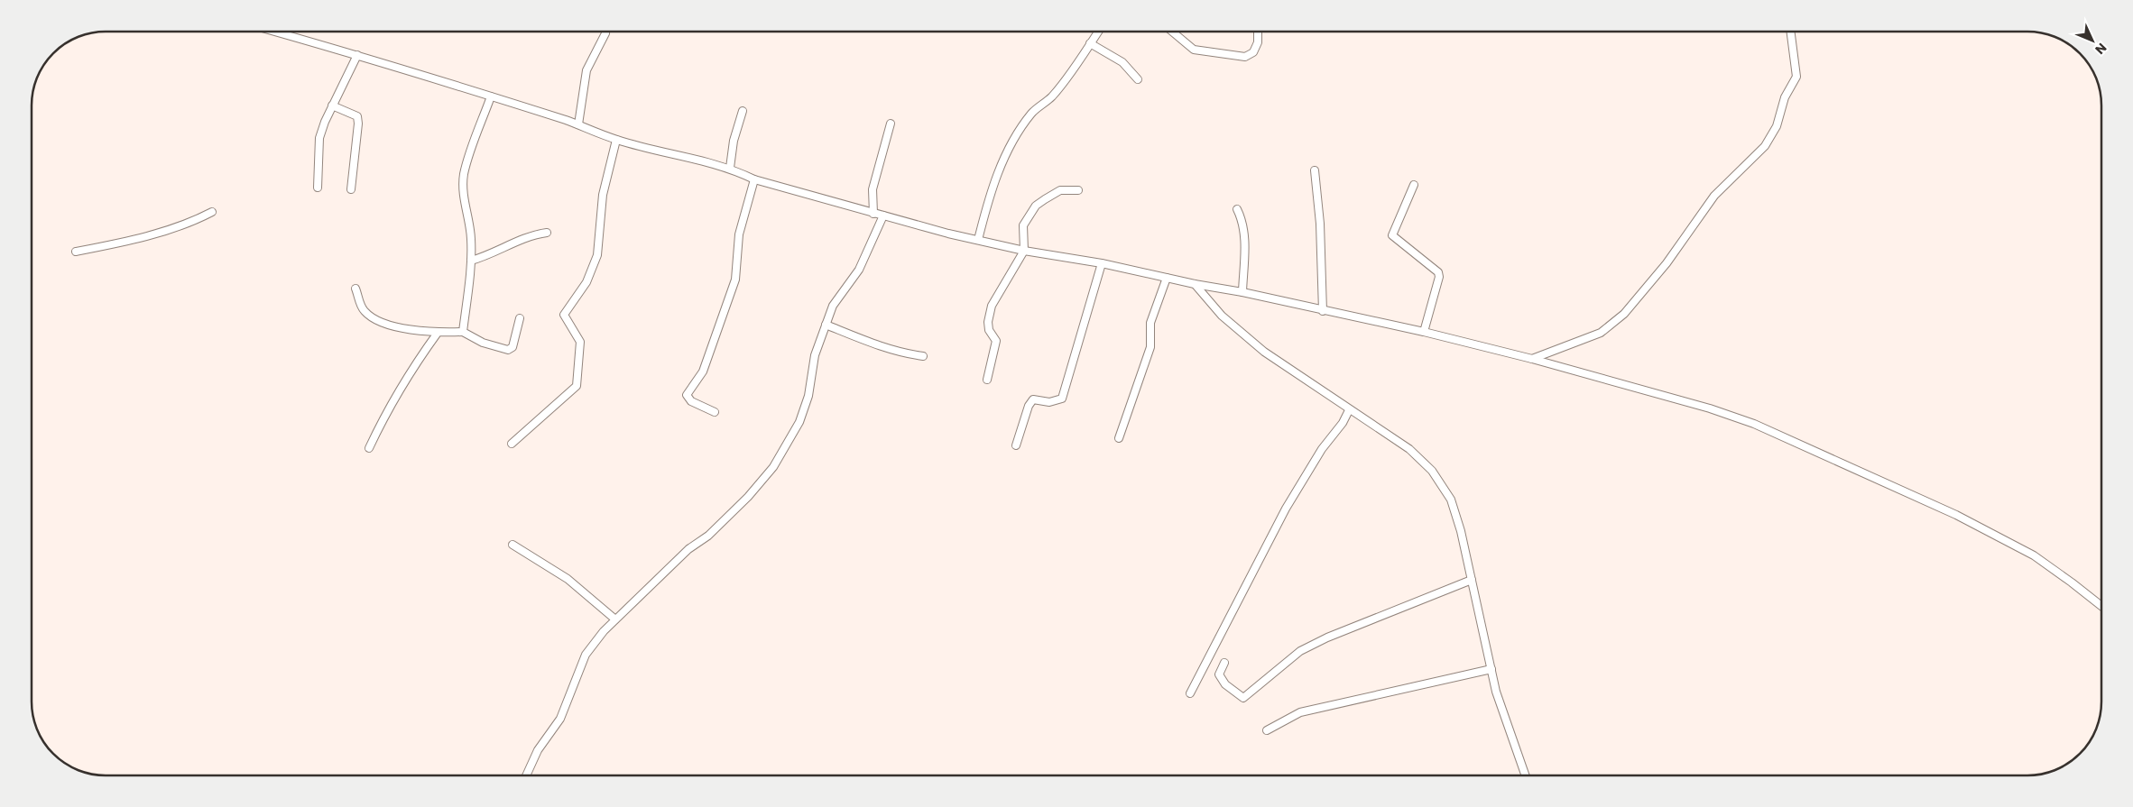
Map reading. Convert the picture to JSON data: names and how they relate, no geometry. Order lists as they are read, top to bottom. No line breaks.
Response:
{"north":"bottom right"}
